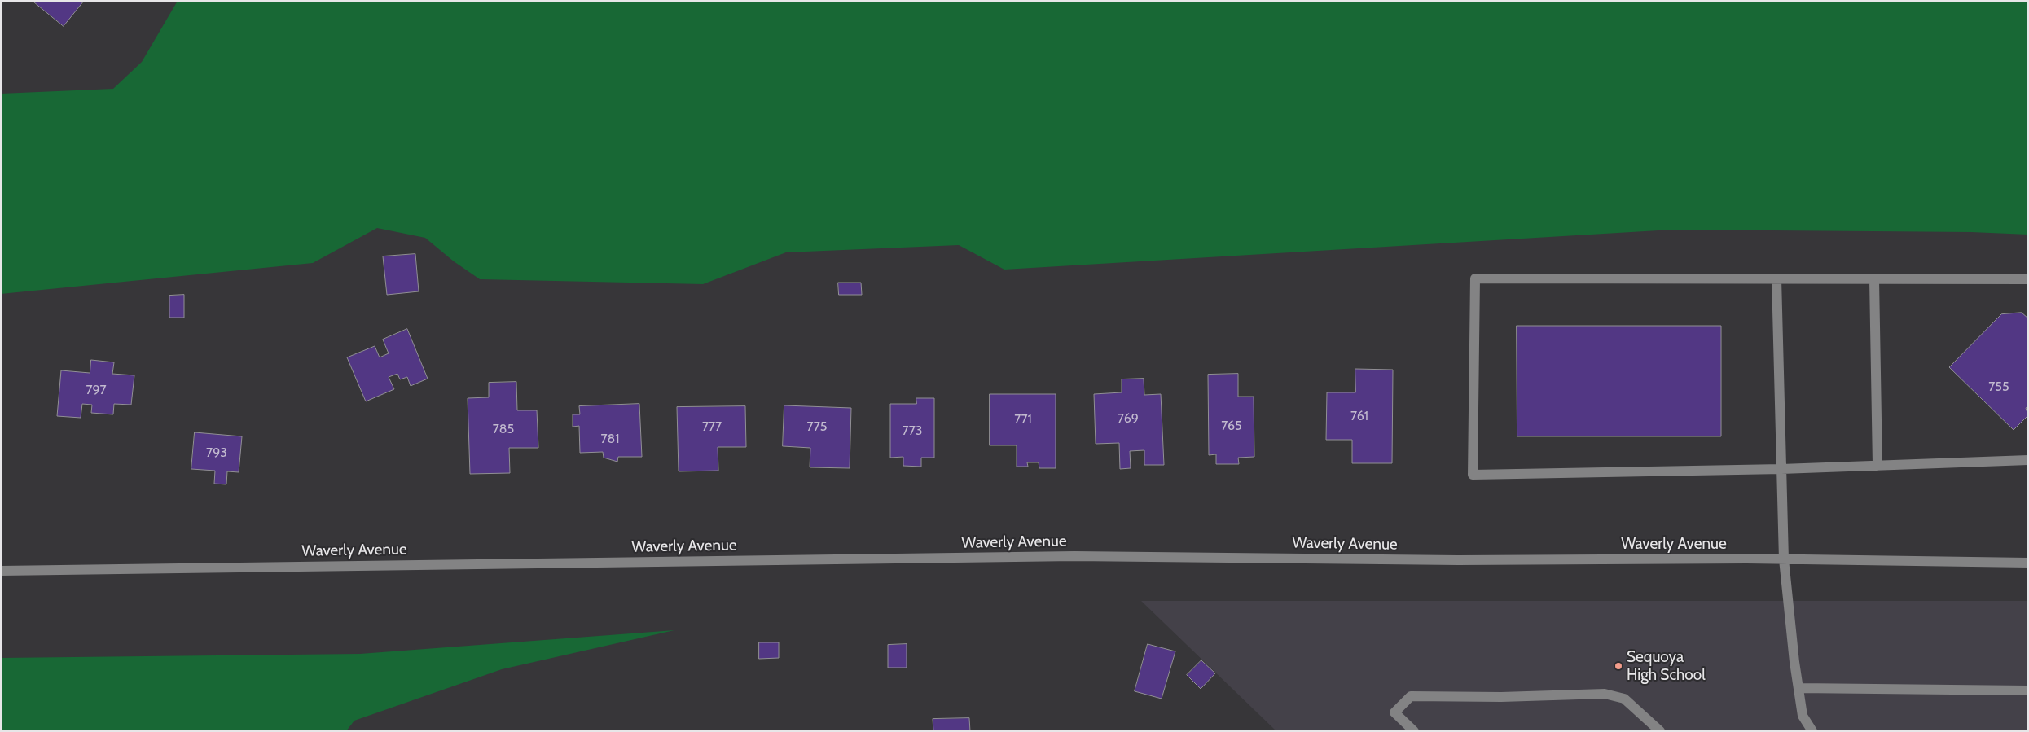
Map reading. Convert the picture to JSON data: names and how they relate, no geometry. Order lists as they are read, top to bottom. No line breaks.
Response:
{"streets":{"street":["Waverly Avenue"]},"places":["Sequoya High School"],"house_numbers":["755","797","761","769","771","765","777","775","785","773","781","793"]}
